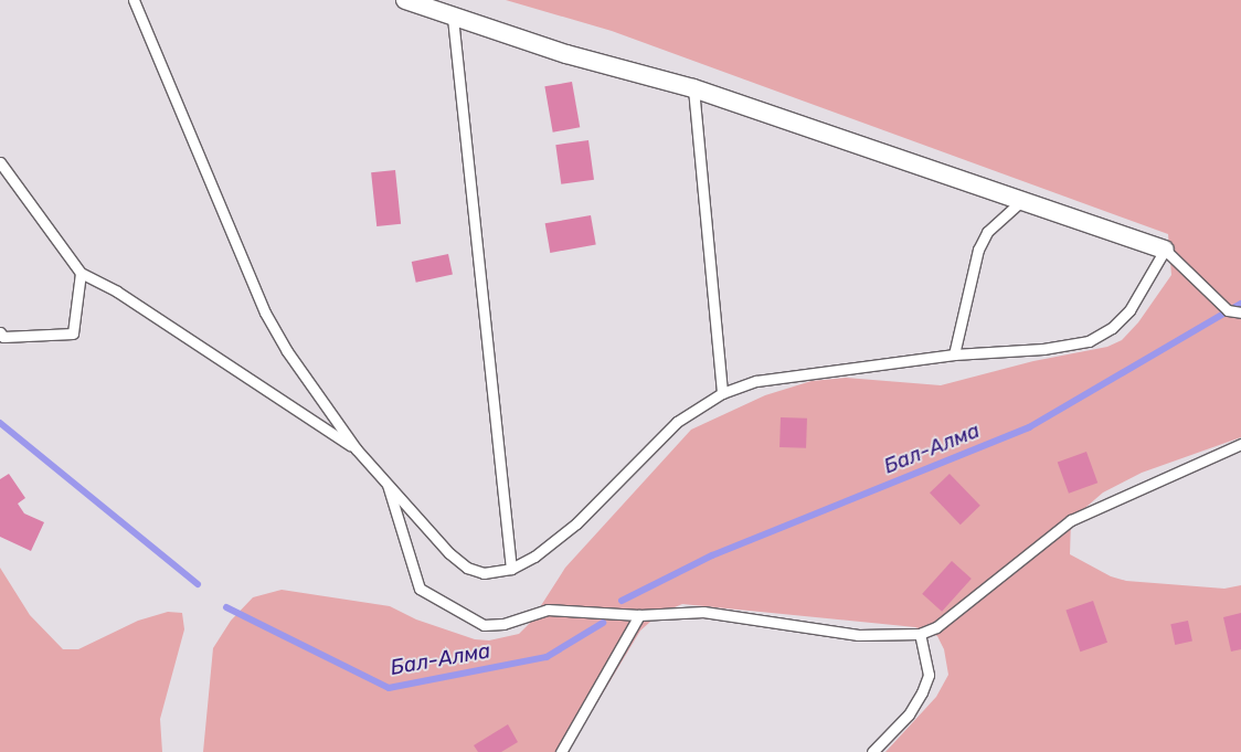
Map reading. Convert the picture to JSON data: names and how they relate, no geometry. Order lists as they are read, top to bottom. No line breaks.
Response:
{"water":["Бал-Алма"]}
